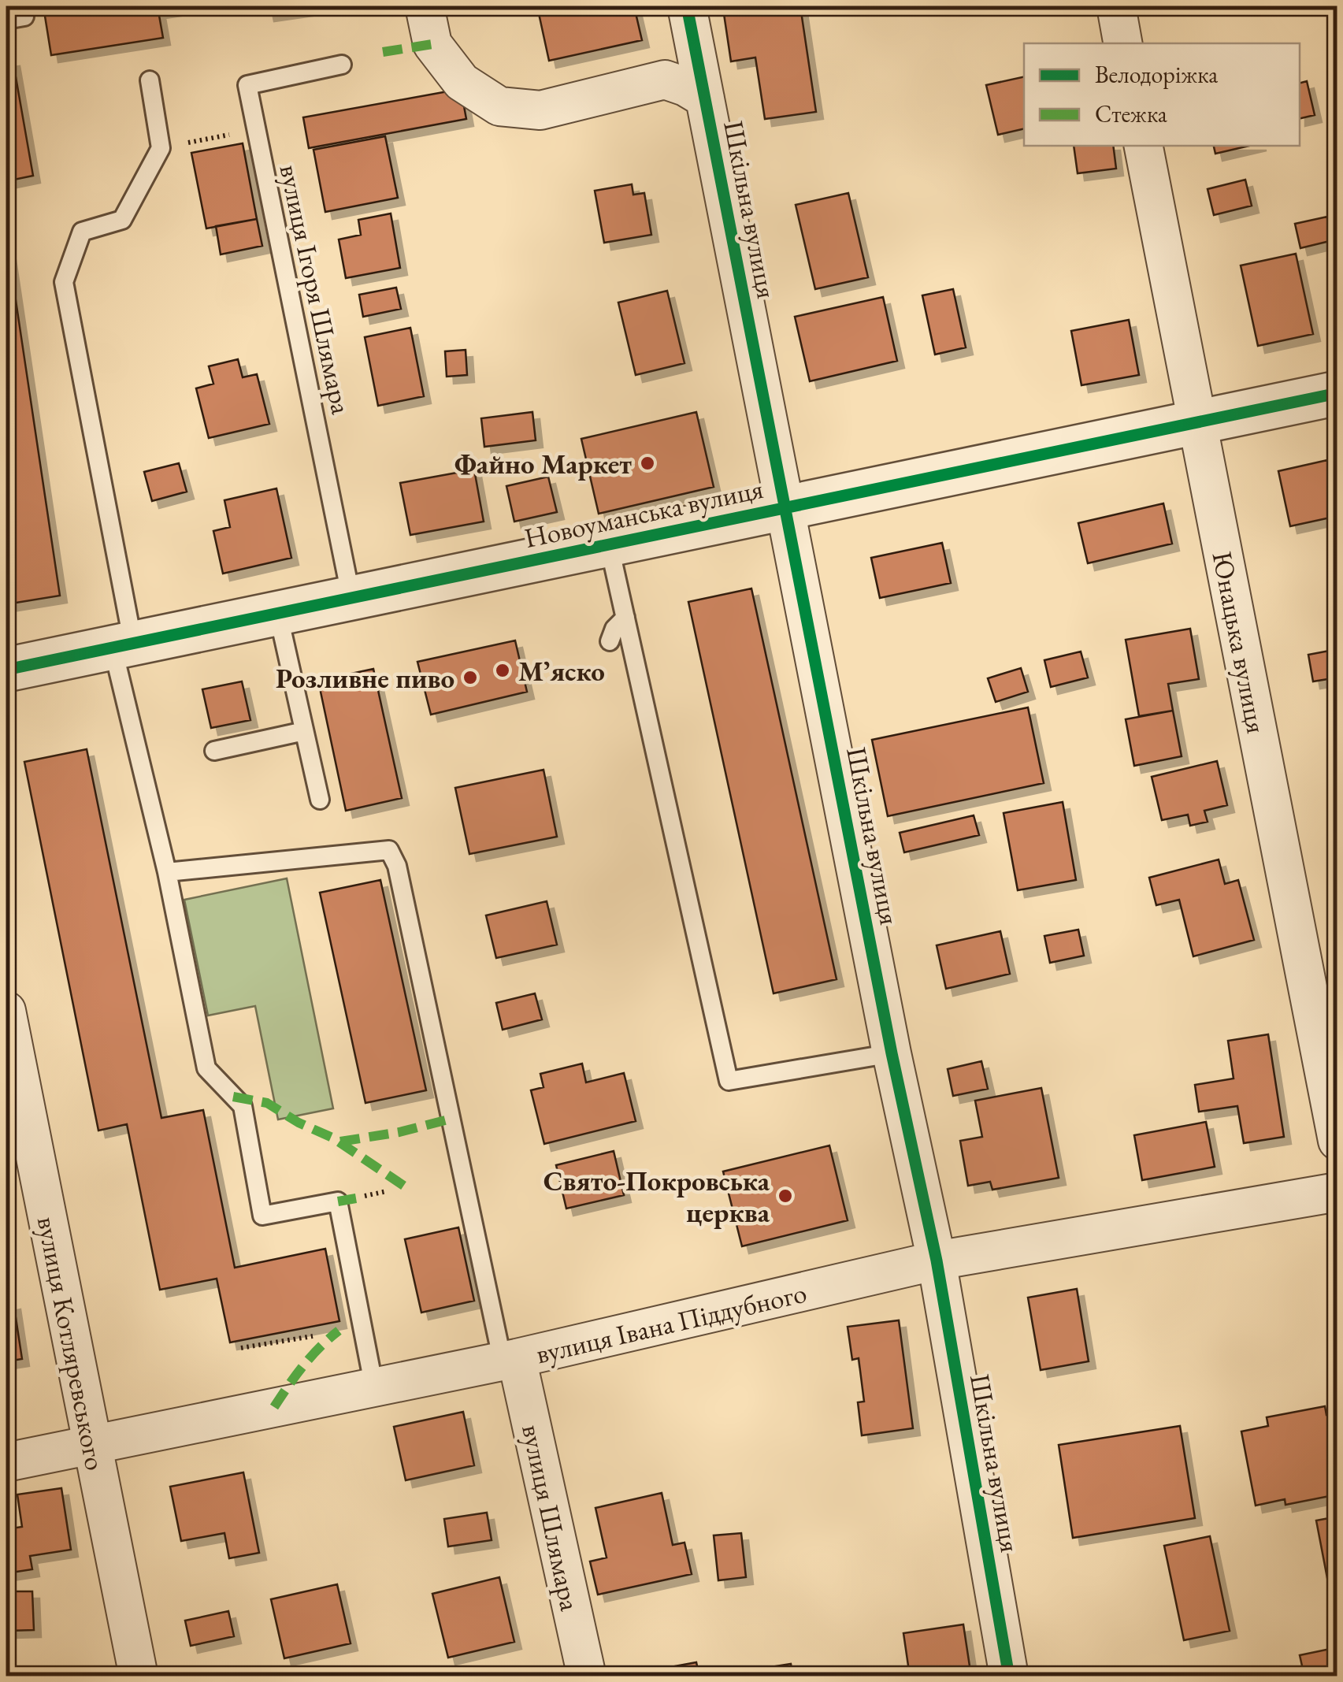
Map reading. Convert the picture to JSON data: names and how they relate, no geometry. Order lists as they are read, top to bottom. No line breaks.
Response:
{"streets":{"street":["Шкільна вулиця","Новоуманська вулиця","Юнацька вулиця","вулиця Івана Піддубного","вулиця Котляревського","вулиця Шлямара"],"lane":["вулиця Ігоря Шлямара"]},"crossings":[["Шкільна вулиця","Новоуманська вулиця"],["Шкільна вулиця","вулиця Івана Піддубного"],["вулиця Ігоря Шлямара","Новоуманська вулиця"],["Новоуманська вулиця","Юнацька вулиця"],["вулиця Івана Піддубного","вулиця Котляревського"],["вулиця Івана Піддубного","вулиця Шлямара"]],"places":["Файно Маркет","Мʼяско","Розливне пиво","Свято-Покровська церква"],"legend":["Велодоріжка","Стежка"]}
